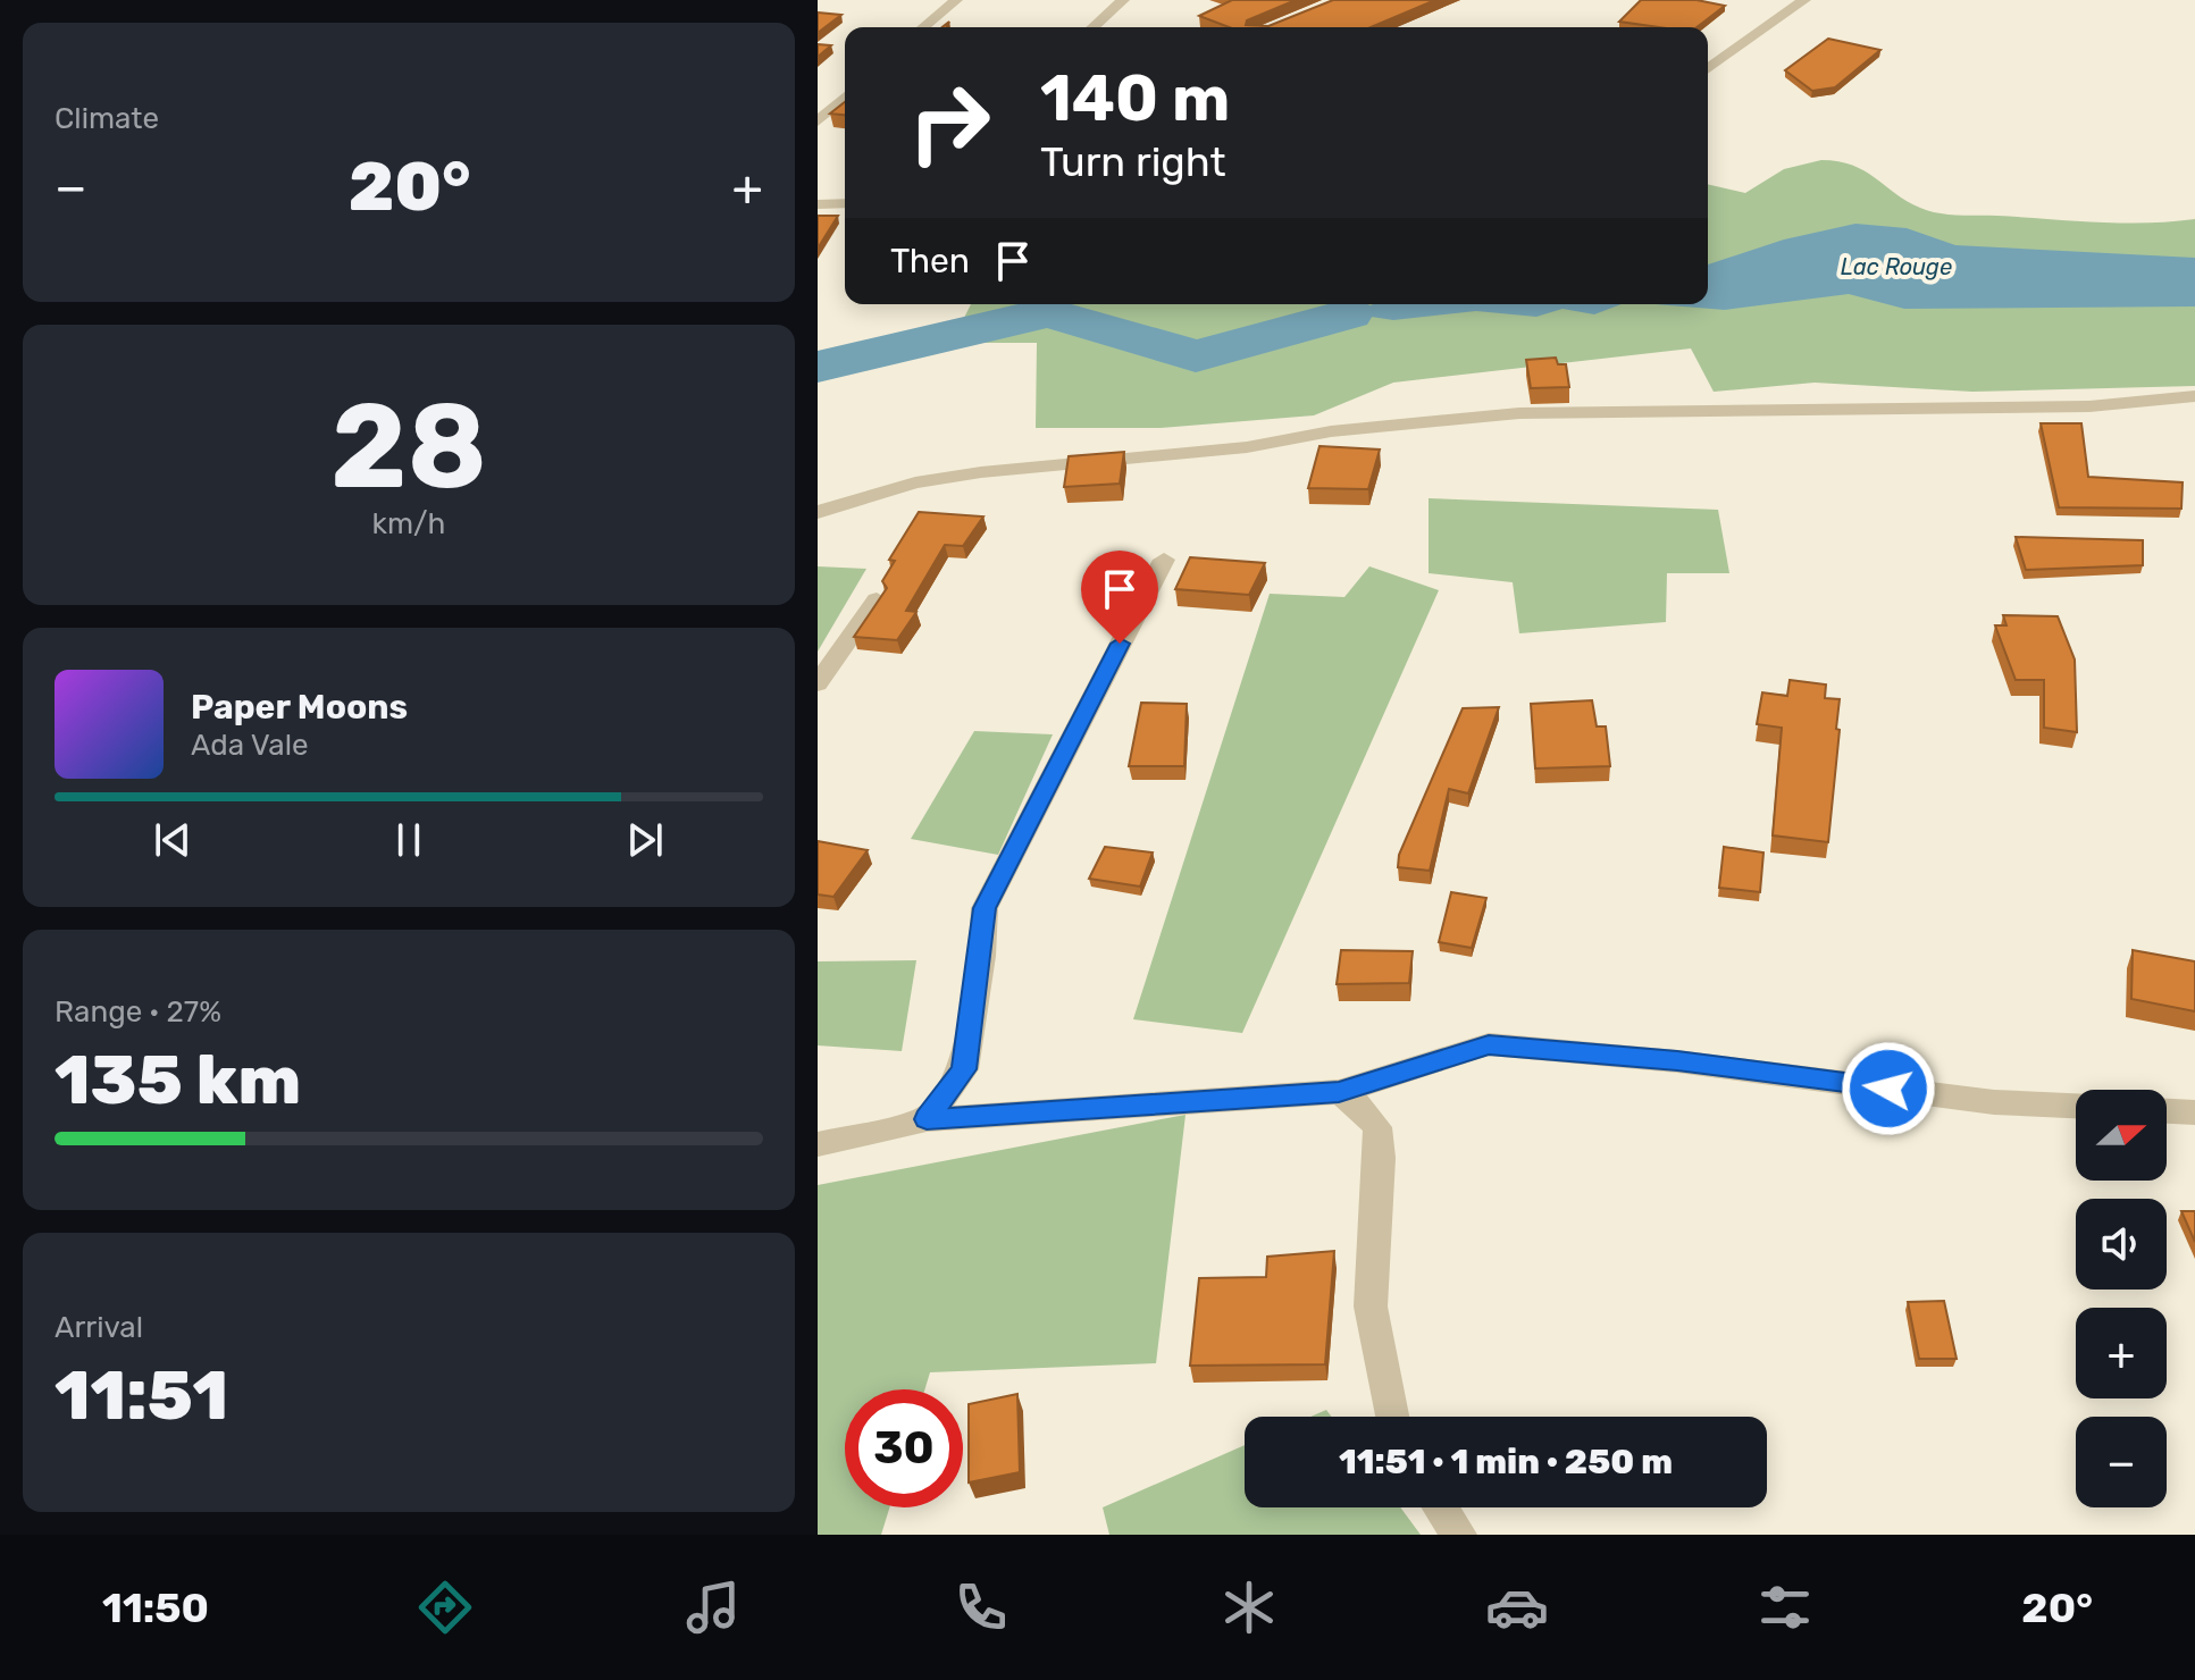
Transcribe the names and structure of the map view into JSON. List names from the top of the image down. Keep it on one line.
{"water":["Lac Rouge"],"north":"right","page":{"tile":["Climate",["28","km/h"],["Range · 27%","135 km"],["Arrival","11:51"]],"turn":["140 m","Turn right"],"heat":["−","20°","+"],"then":"Then","song":["Paper Moons","Ada Vale"],"map_buttons":["+","−"],"limit":"30","trip":"11:51 · 1 min · 250 m","tabs":["11:50","20°"]}}
